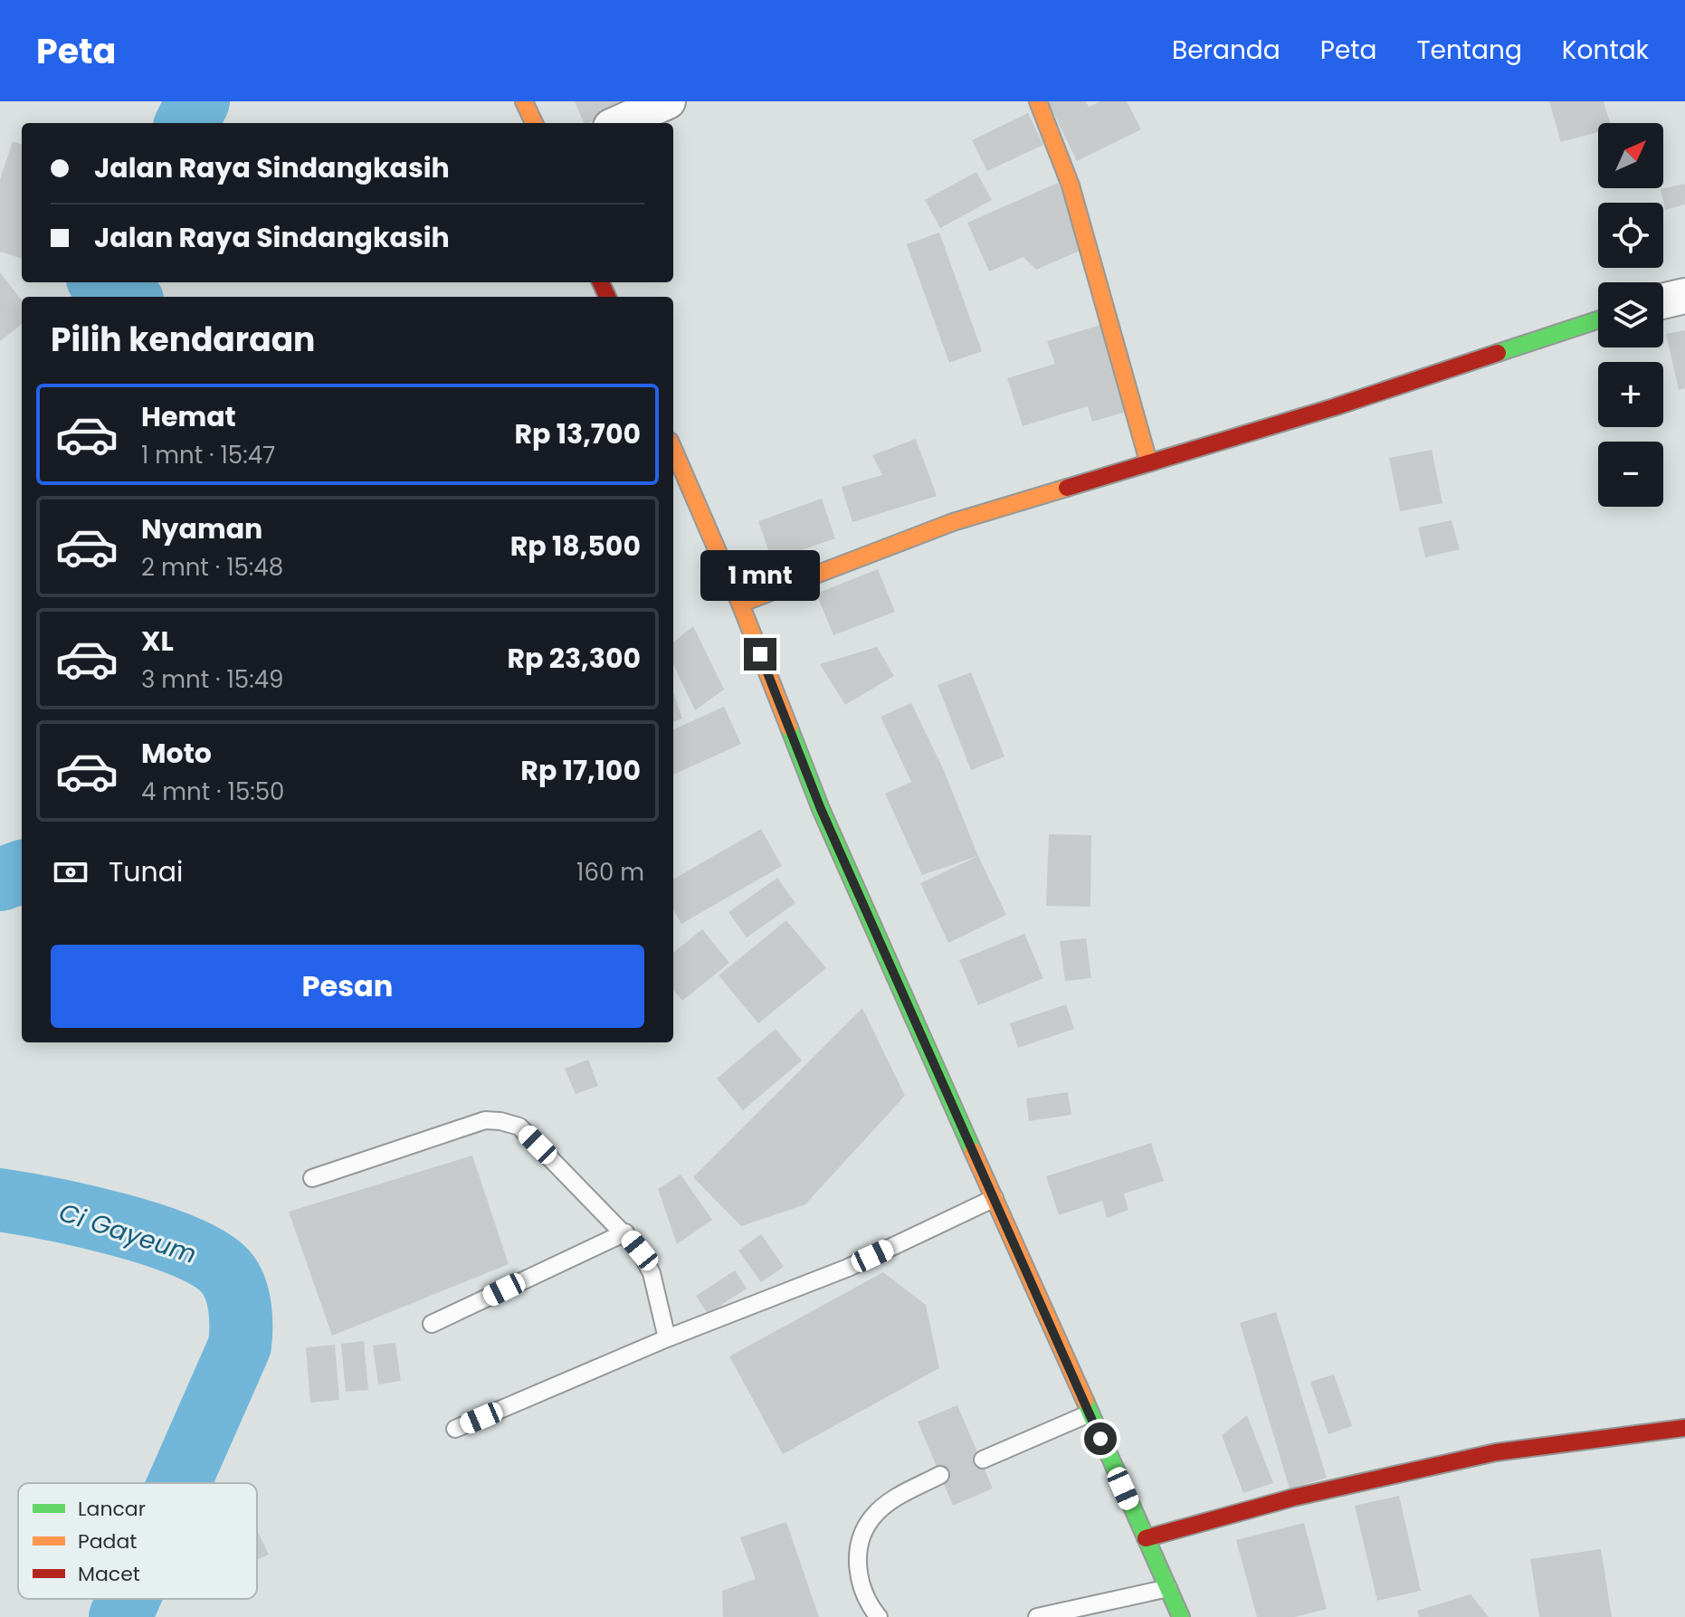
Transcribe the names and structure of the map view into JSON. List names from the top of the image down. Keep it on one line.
{"water":["Ci Gayeum"],"legend":["Lancar","Padat","Macet"],"north":"top right","page":{"header":"Peta","nav":["Beranda","Peta","Tentang","Kontak"],"map_buttons":["+","−"],"banner":["Jalan Raya Sindangkasih","Jalan Raya Sindangkasih"],"heading":"Pilih kendaraan","list":[{"name":"Hemat","note":"1 mnt · 15:47","value":"Rp 13,700"},{"name":"Nyaman","note":"2 mnt · 15:48","value":"Rp 18,500"},{"name":"XL","note":"3 mnt · 15:49","value":"Rp 23,300"},{"name":"Moto","note":"4 mnt · 15:50","value":"Rp 17,100"}],"bubble":"1 mnt","pay":["Tunai","160 m"],"buttons":"Pesan"}}
